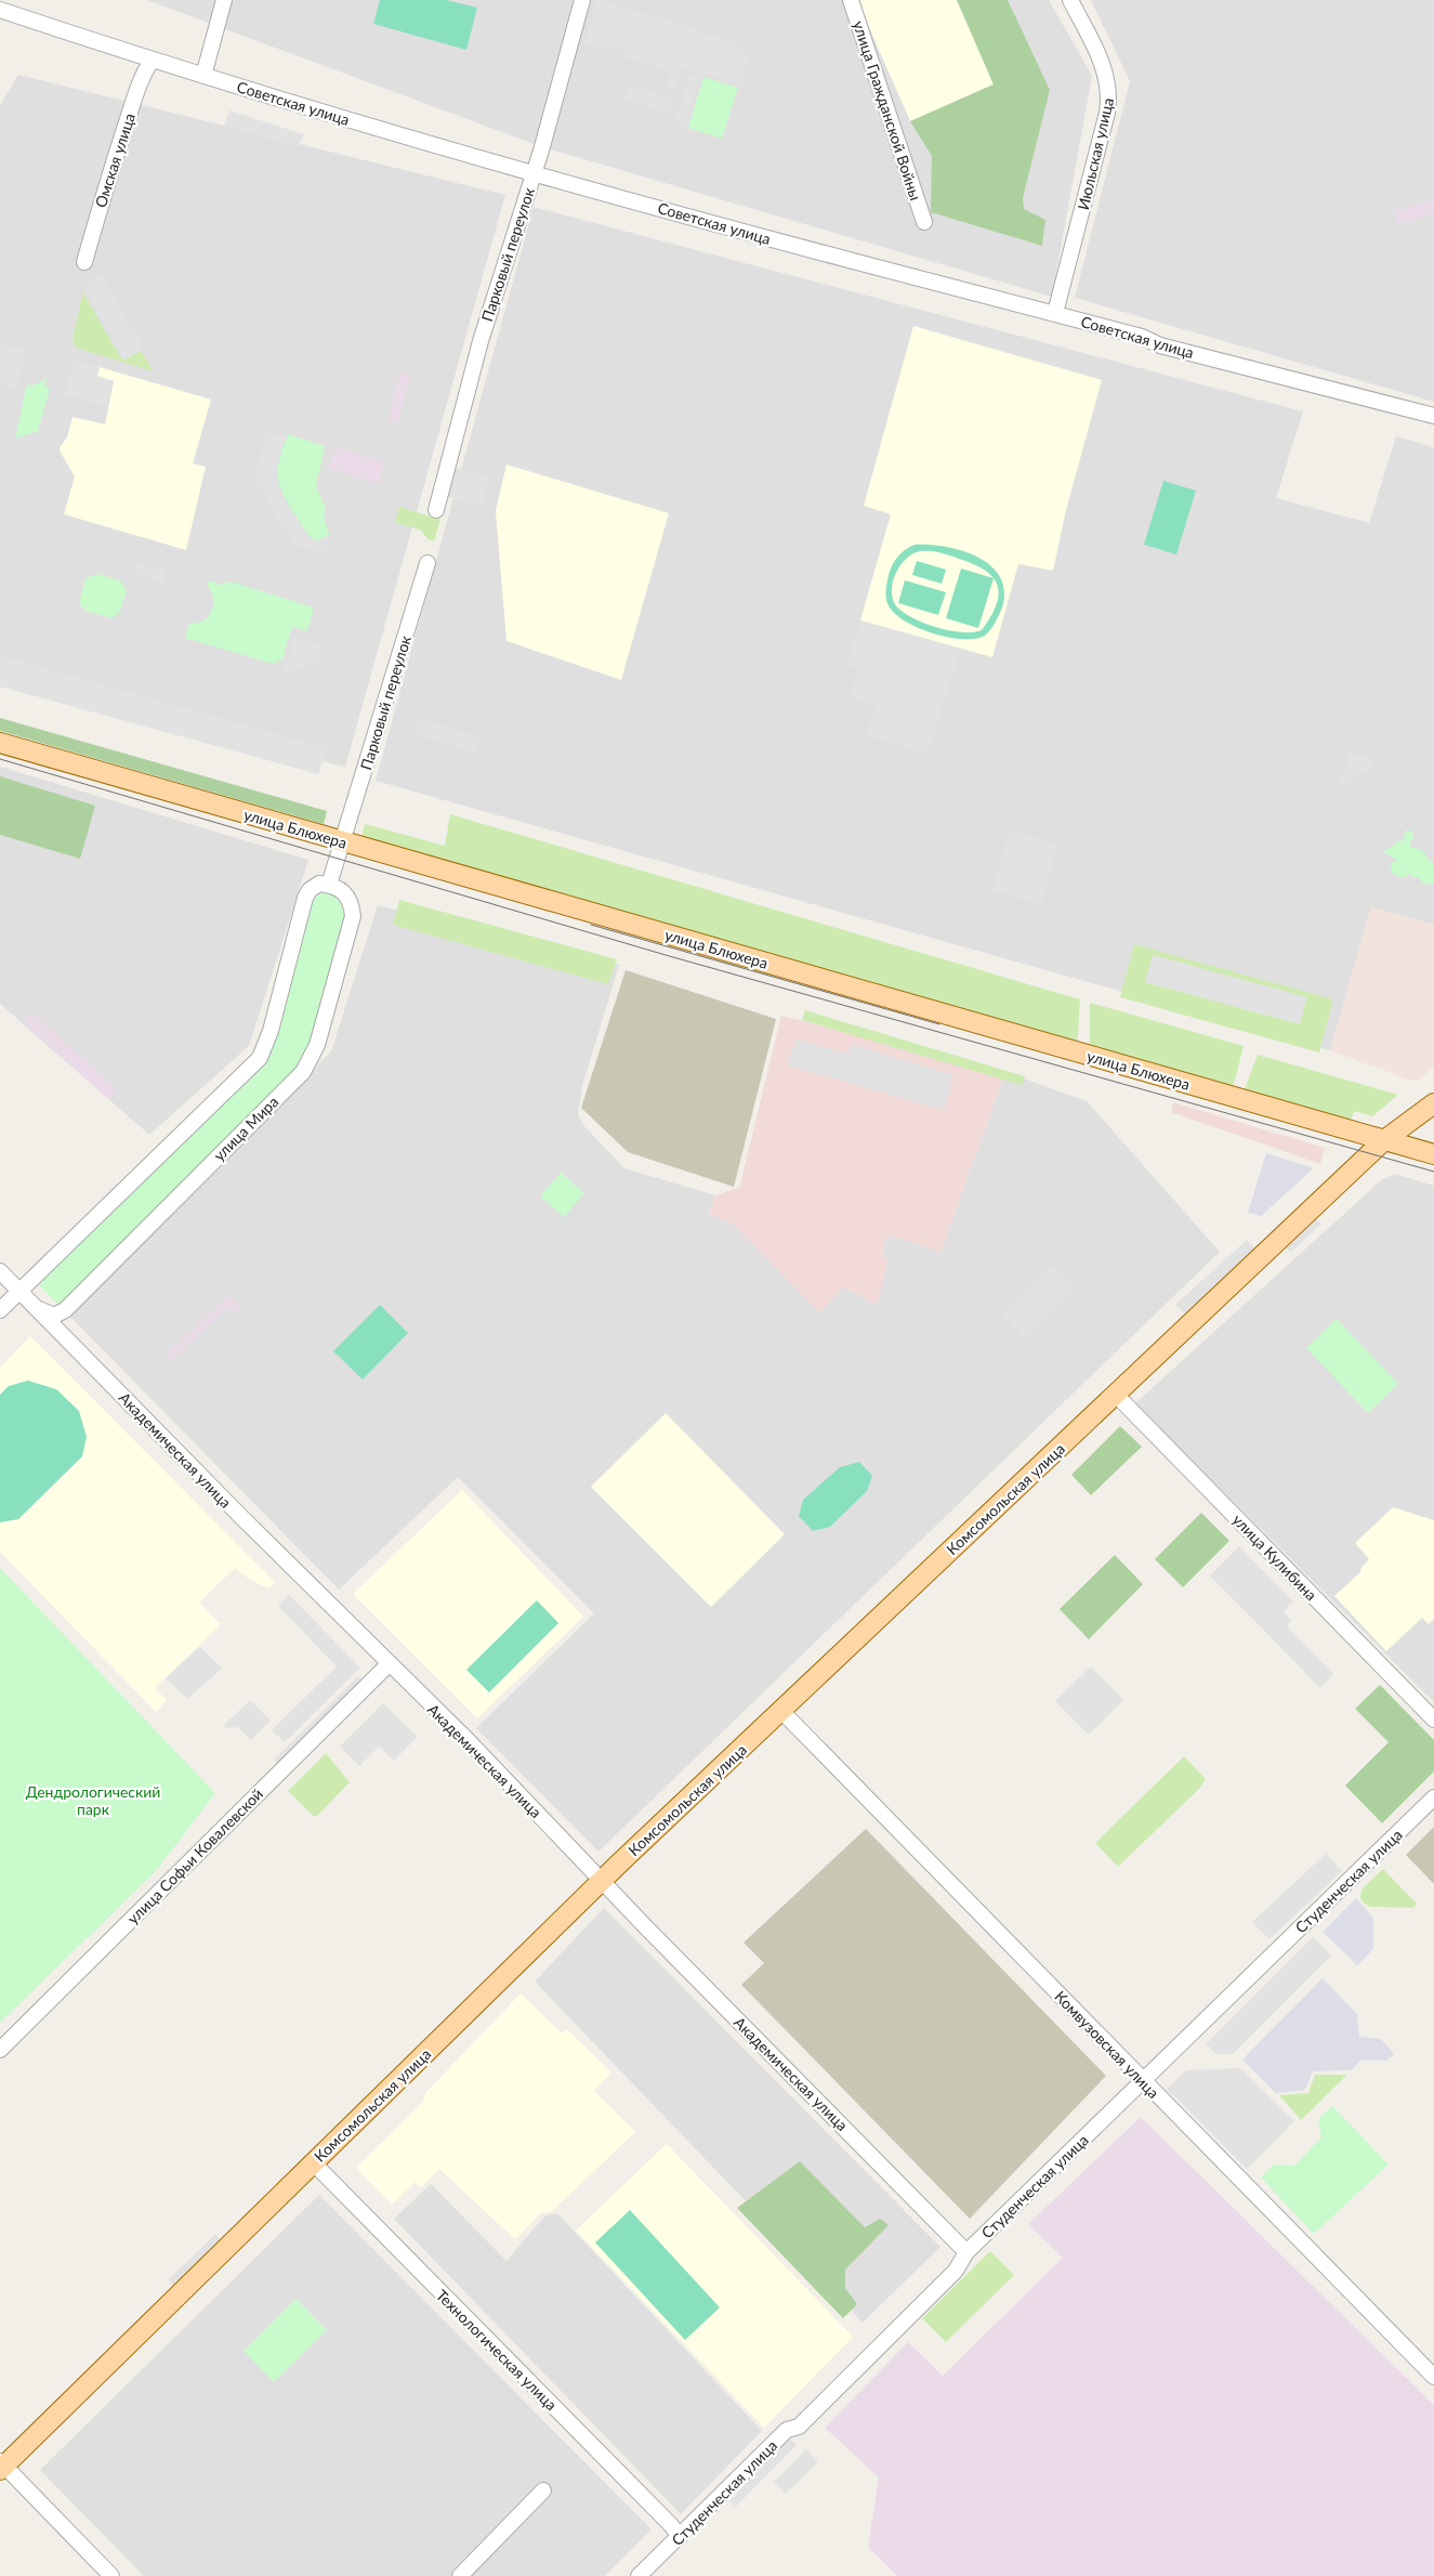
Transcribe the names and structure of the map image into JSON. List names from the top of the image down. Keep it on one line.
{"streets":{"main road":["улица Блюхера","Комсомольская улица"],"street":["Советская улица","улица Гражданской Войны","Июльская улица","Омская улица","Парковый переулок","улица Мира","Академическая улица","улица Кулибина","улица Софьи Ковалевской","Студенческая улица","Комвузовская улица","Технологическая улица"]},"crossings":[["Советская улица","Июльская улица"],["Советская улица","Омская улица"],["Советская улица","Парковый переулок"],["Парковый переулок","улица Блюхера"],["улица Блюхера","Комсомольская улица"],["улица Мира","Академическая улица"],["Академическая улица","Комсомольская улица"],["Академическая улица","улица Софьи Ковалевской"],["Академическая улица","Студенческая улица"],["Комсомольская улица","улица Кулибина"],["Комсомольская улица","Комвузовская улица"],["Комсомольская улица","Технологическая улица"],["Студенческая улица","Комвузовская улица"],["Студенческая улица","Технологическая улица"]],"parks":["Дендрологический парк"]}
